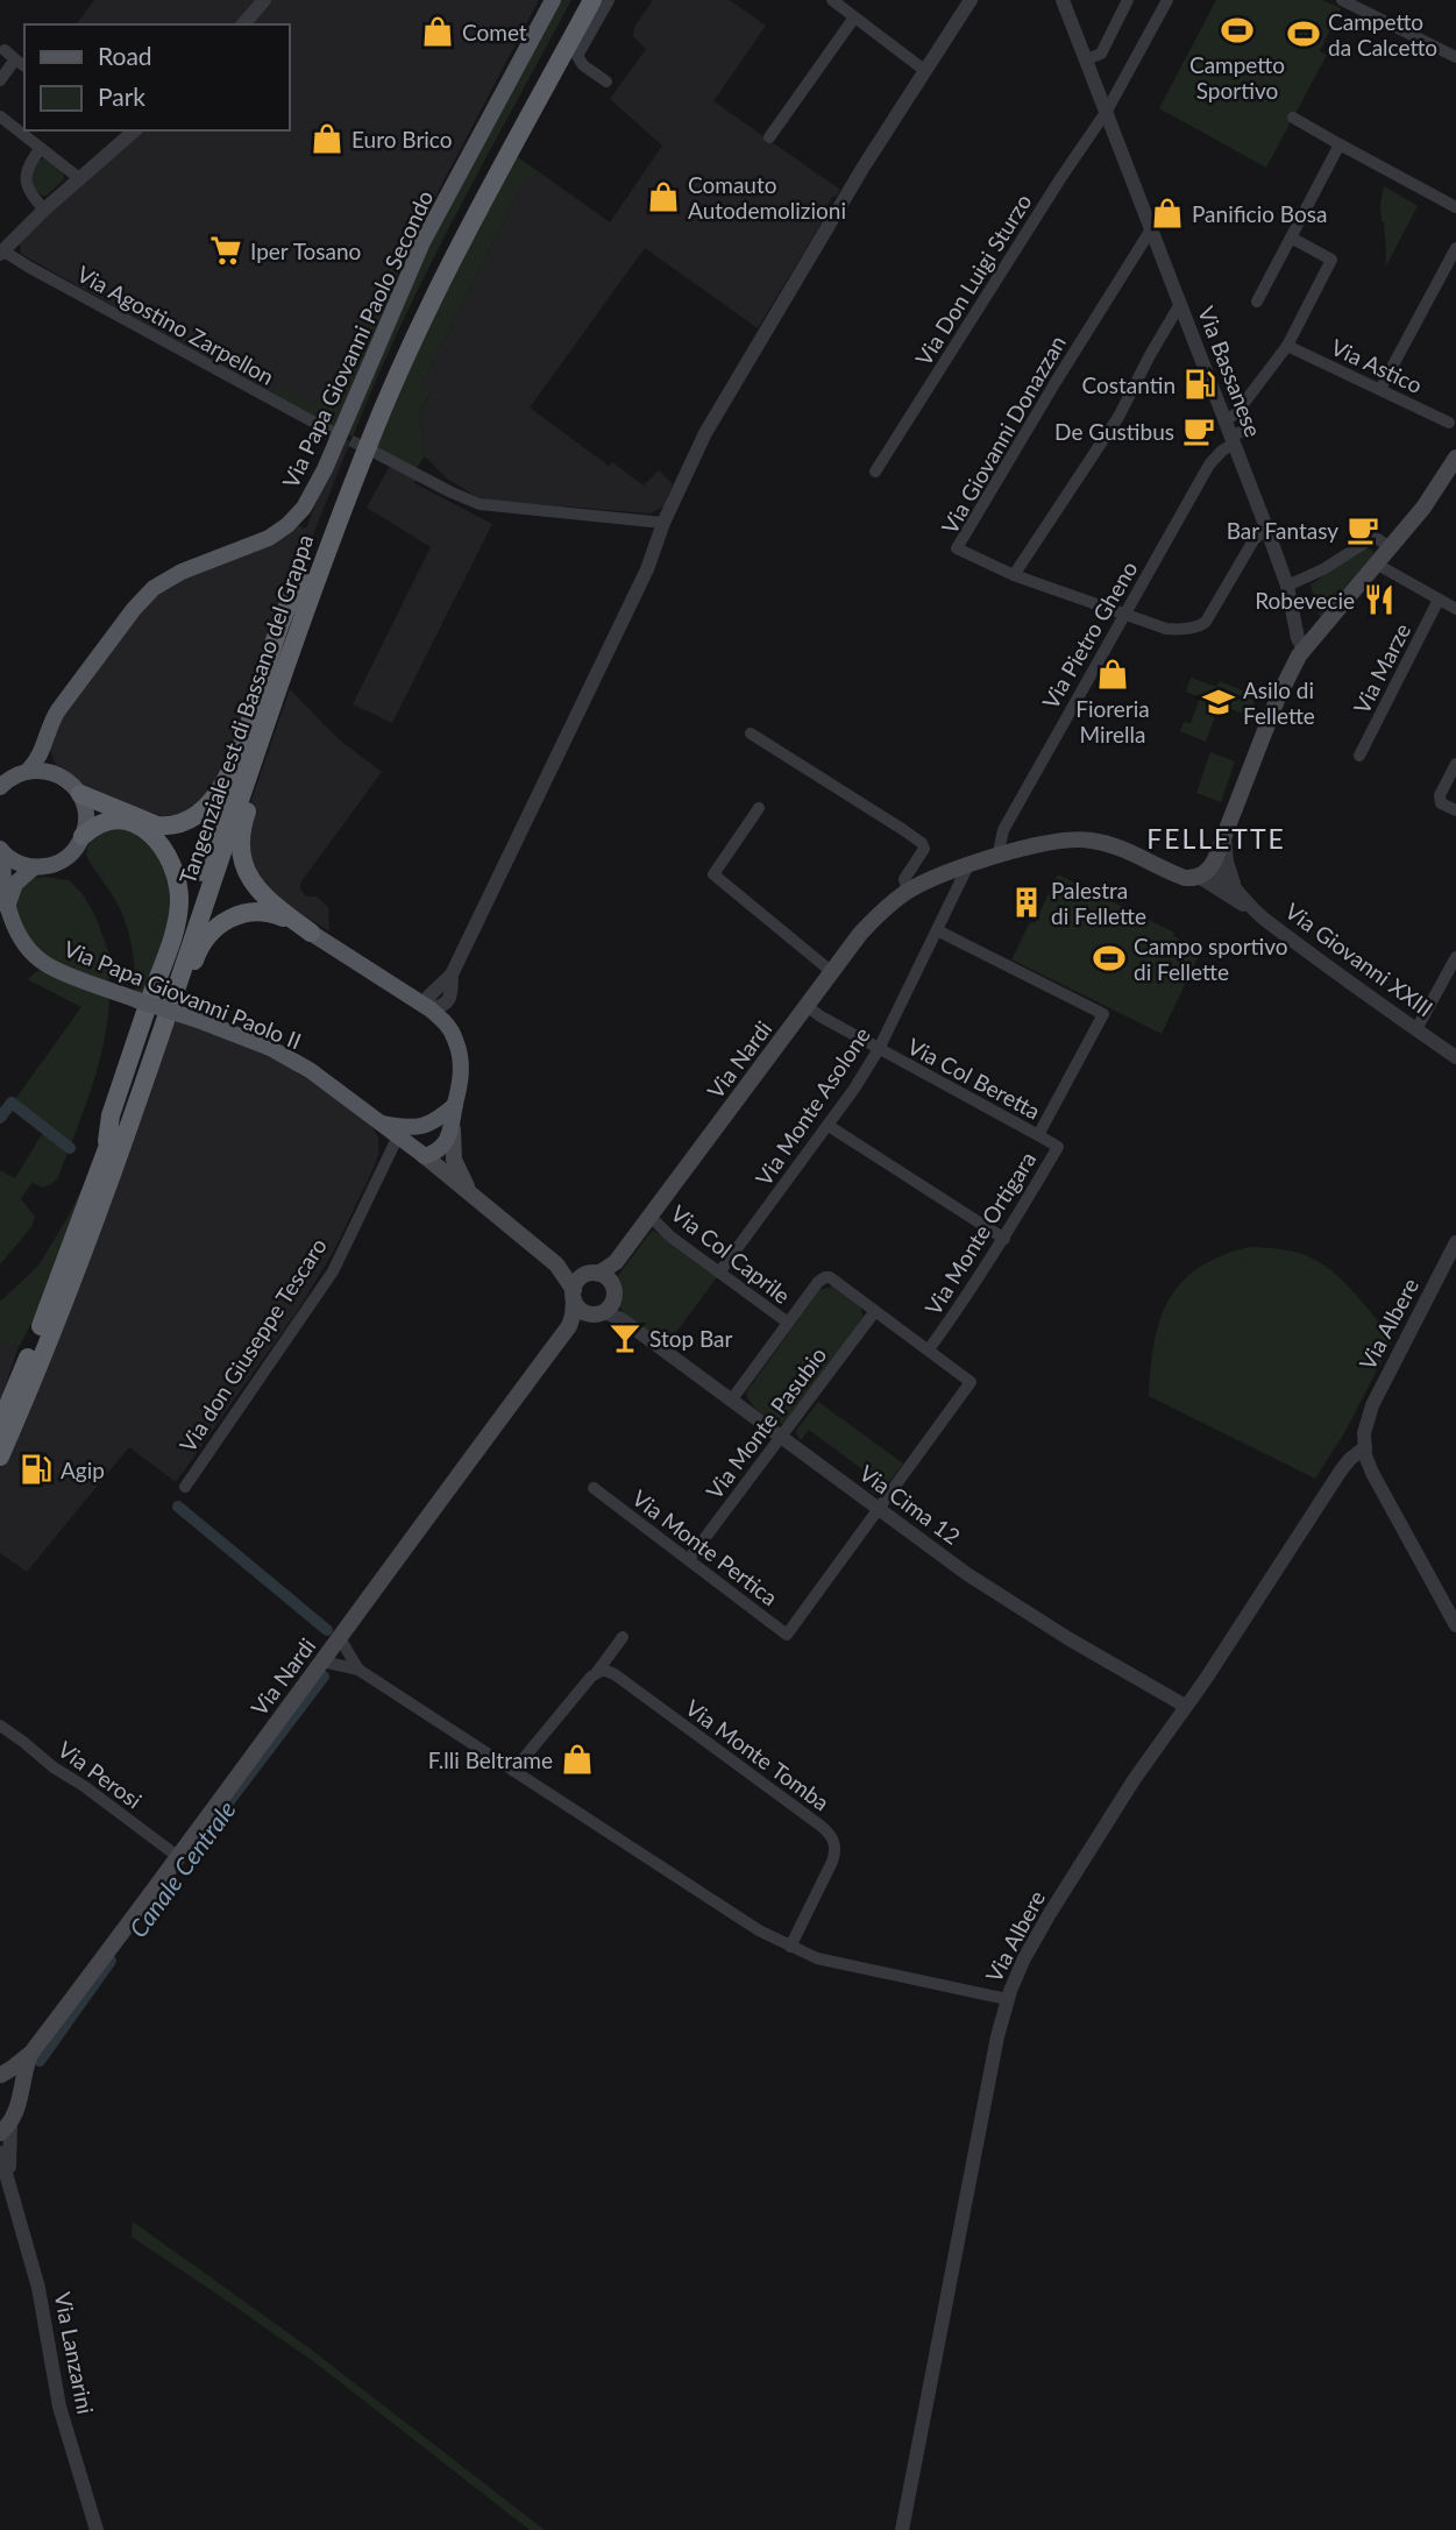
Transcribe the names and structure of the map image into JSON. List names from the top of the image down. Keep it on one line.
{"streets":{"highway":["Tangenziale est di Bassano del Grappa"],"main road":["Via Papa Giovanni Paolo Secondo","Via Giovanni XXIII","Via Papa Giovanni Paolo II","Via Nardi"],"street":["Via Don Luigi Sturzo","Via Agostino Zarpellon","Via Astico","Via Bassanese","Via Giovanni Donazzan","Via Pietro Gheno","Via Marze","Via Col Beretta","Via Monte Asolone","Via Monte Ortigara","Via Col Caprile","Via Albere","Via don Giuseppe Tescaro","Via Monte Pasubio","Via Cima 12","Via Monte Pertica","Via Monte Tomba","Via Perosi","Via Lanzarini"]},"crossings":[["Via Don Luigi Sturzo","Via Bassanese"],["Via Astico","Via Pietro Gheno"],["Via Bassanese","Via Giovanni Donazzan"],["Via Bassanese","Via Pietro Gheno"],["Via Giovanni Donazzan","Via Pietro Gheno"],["Via Pietro Gheno","Via Giovanni XXIII"],["Via Giovanni XXIII","Via Nardi"],["Via Giovanni XXIII","Via Monte Asolone"],["Via Papa Giovanni Paolo II","Via don Giuseppe Tescaro"],["Via Nardi","Via Col Beretta"],["Via Nardi","Via Col Caprile"],["Via Nardi","Via Cima 12"],["Via Nardi","Via Perosi"],["Via Nardi","Via Lanzarini"],["Via Col Beretta","Via Monte Asolone"],["Via Col Beretta","Via Monte Ortigara"],["Via Monte Asolone","Via Monte Ortigara"],["Via Monte Asolone","Via Col Caprile"],["Via Monte Ortigara","Via Col Caprile"],["Via Col Caprile","Via Monte Pasubio"],["Via Col Caprile","Via Cima 12"],["Via Col Caprile","Via Monte Pertica"],["Via Albere","Via Cima 12"],["Via Monte Pasubio","Via Cima 12"],["Via Monte Pasubio","Via Monte Pertica"],["Via Cima 12","Via Monte Pertica"]],"districts":["FELLETTE"],"water":["Canale Centrale"],"places":{"sports":["Campetto Sportivo","Campetto da Calcetto","Campo sportivo di Fellette"],"shop":["Comet","Euro Brico","Comauto Autodemolizioni","Panificio Bosa","Fioreria Mirella","F.lli Beltrame"],"supermarket":["Iper Tosano"],"fuel station":["Costantin","Agip"],"cafe":["De Gustibus","Bar Fantasy"],"restaurant":["Robevecie"],"school or university":["Asilo di Fellette"],"building":["Palestra di Fellette"],"bar":["Stop Bar"]},"legend":["Road","Park"]}
